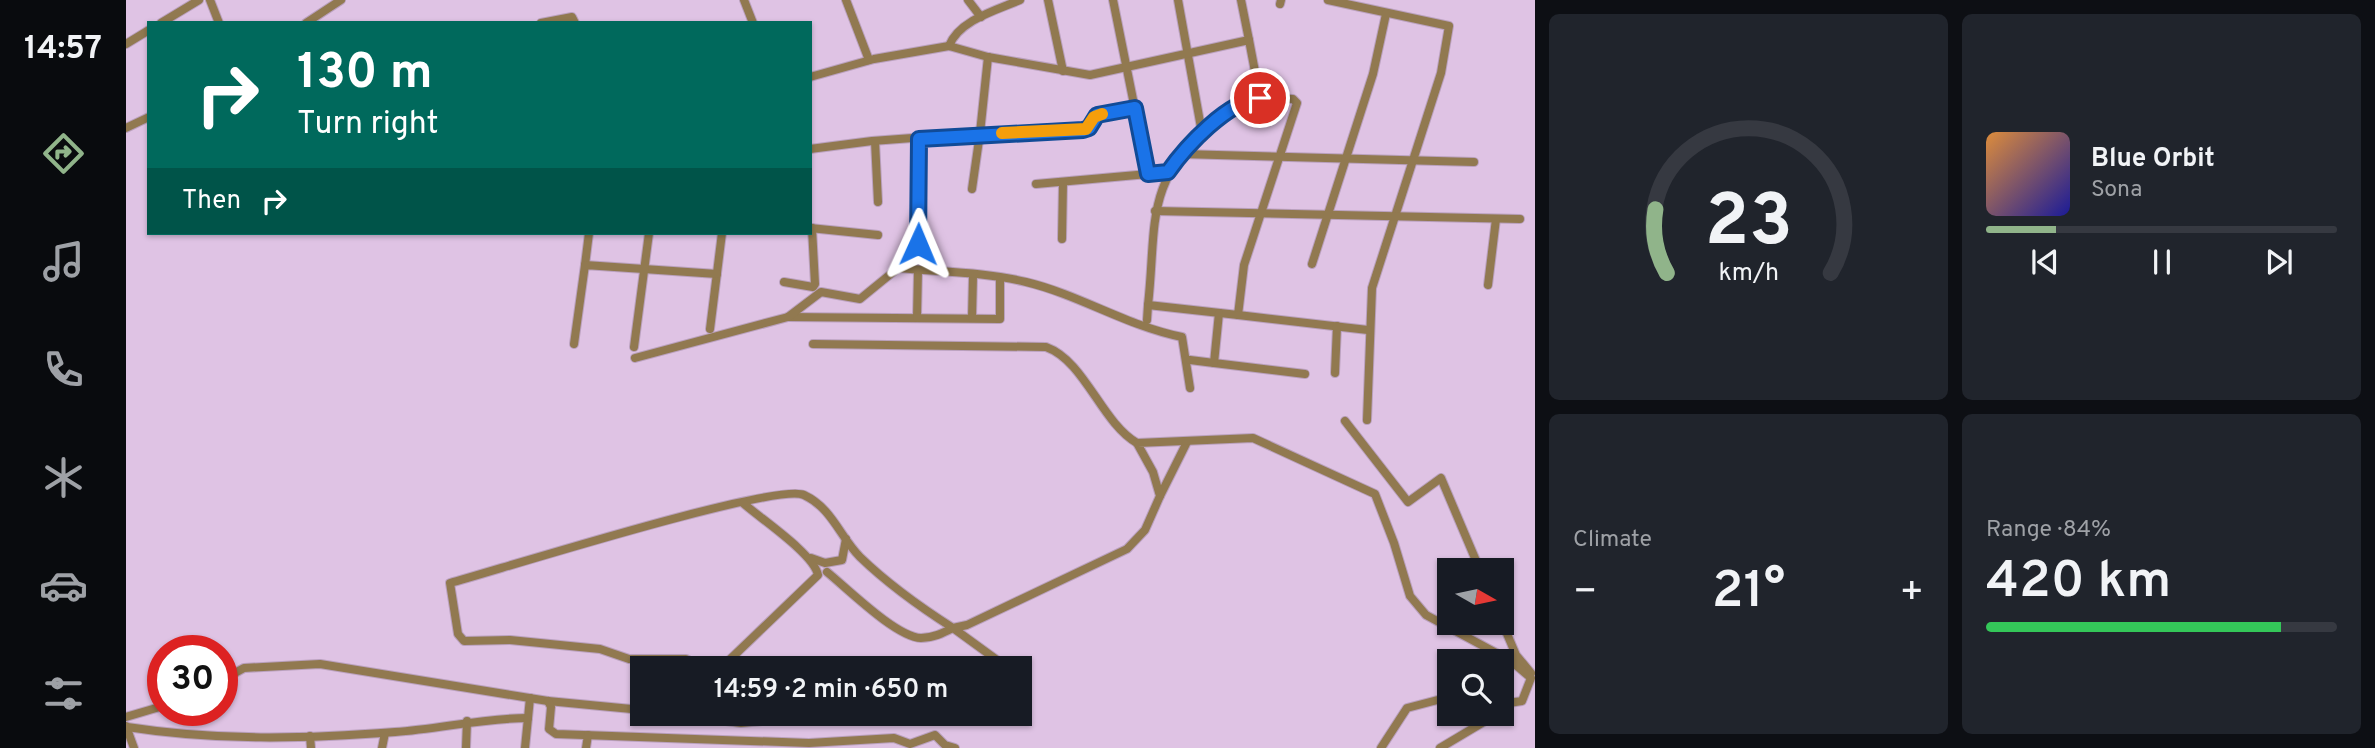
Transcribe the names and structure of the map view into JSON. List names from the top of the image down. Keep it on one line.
{"north":"right","page":{"tabs":"14:57","turn":["130 m","Turn right"],"song":["Blue Orbit","Sona"],"then":"Then","tile":["Climate",["Range · 84%","420 km"]],"heat":["−","21°","+"],"limit":"30","trip":"14:59 · 2 min · 650 m","gauge":["23","km/h"]}}
